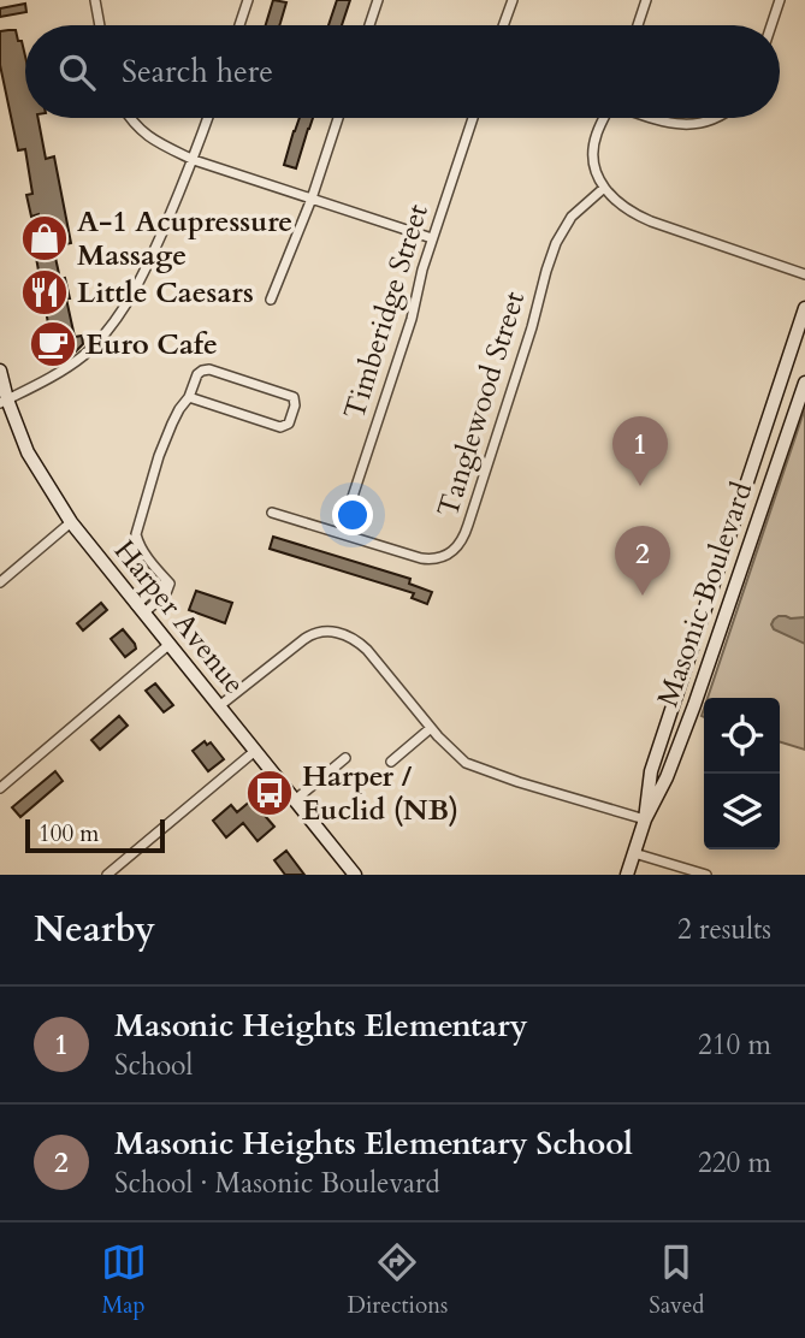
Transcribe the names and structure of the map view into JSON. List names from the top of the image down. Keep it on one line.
{"streets":{"main road":["Masonic Boulevard","Harper Avenue"],"street":["Timberidge Street","Tanglewood Street"]},"crossings":[["Timberidge Street","Tanglewood Street"]],"places":{"shop":["A-1 Acupressure Massage"],"restaurant":["Little Caesars"],"cafe":["Euro Cafe"],"bus stop":["Harper / Euclid (NB)"]},"scale_bar":"100 m","page":{"search":"Search here","pins":["1","2"],"scale":"100 m","heading":["Nearby","2 results"],"list":[{"mark":"1","name":"Masonic Heights Elementary","note":"School","value":"210 m"},{"mark":"2","name":"Masonic Heights Elementary School","note":"School · Masonic Boulevard","value":"220 m"}],"nav":["Map","Directions","Saved"]}}
